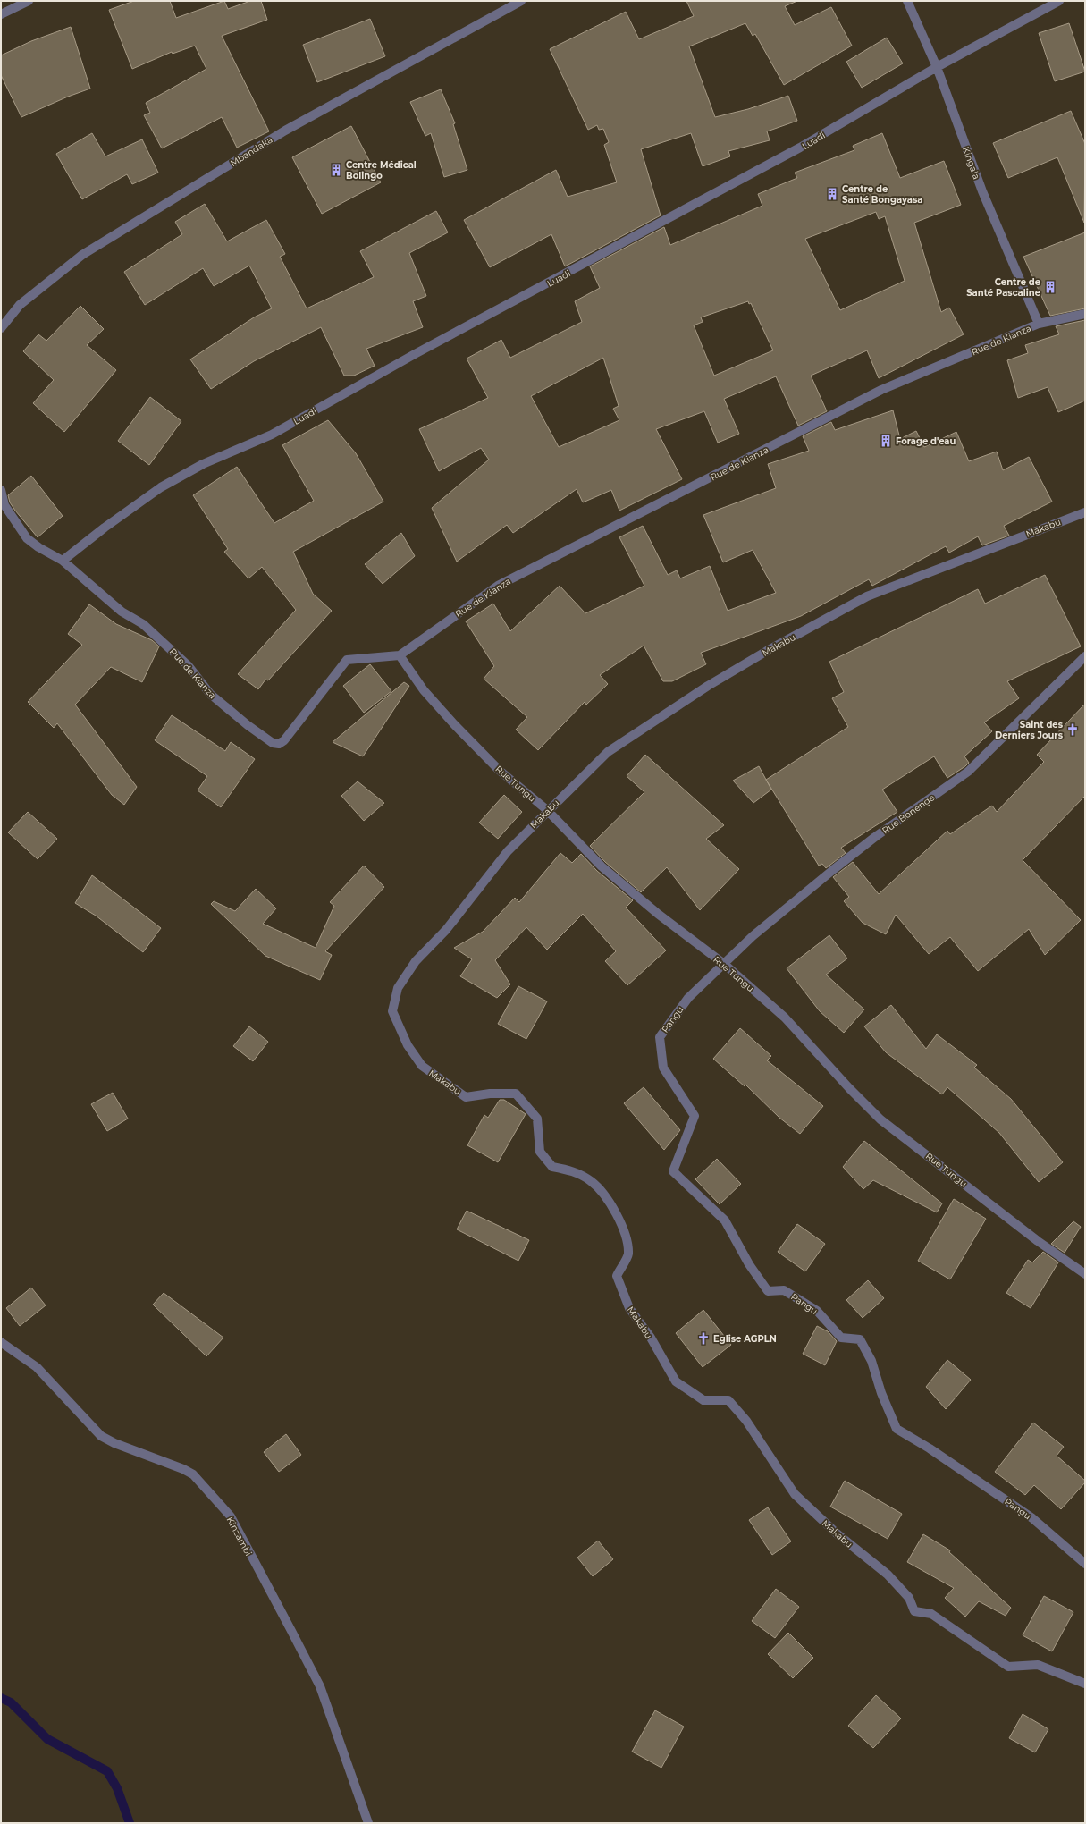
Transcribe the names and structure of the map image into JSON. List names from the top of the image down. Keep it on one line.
{"streets":{"street":["Luadi","Mbandaka","Kingala","Rue de Kianza","Makabu","Rue Tungu","Rue Bonenge","Pangu","Kinzambi"]},"crossings":[["Luadi","Kingala"],["Luadi","Rue de Kianza"],["Kingala","Rue de Kianza"],["Rue de Kianza","Rue Tungu"],["Makabu","Rue Tungu"],["Rue Tungu","Rue Bonenge"],["Rue Tungu","Pangu"],["Rue Bonenge","Pangu"]],"places":{"building":["Centre Médical Bolingo","Centre de Santé Bongayasa","Centre de Santé Pascaline","Forage d'eau"],"church":["Saint des Derniers Jours","Eglise AGPLN"]}}
